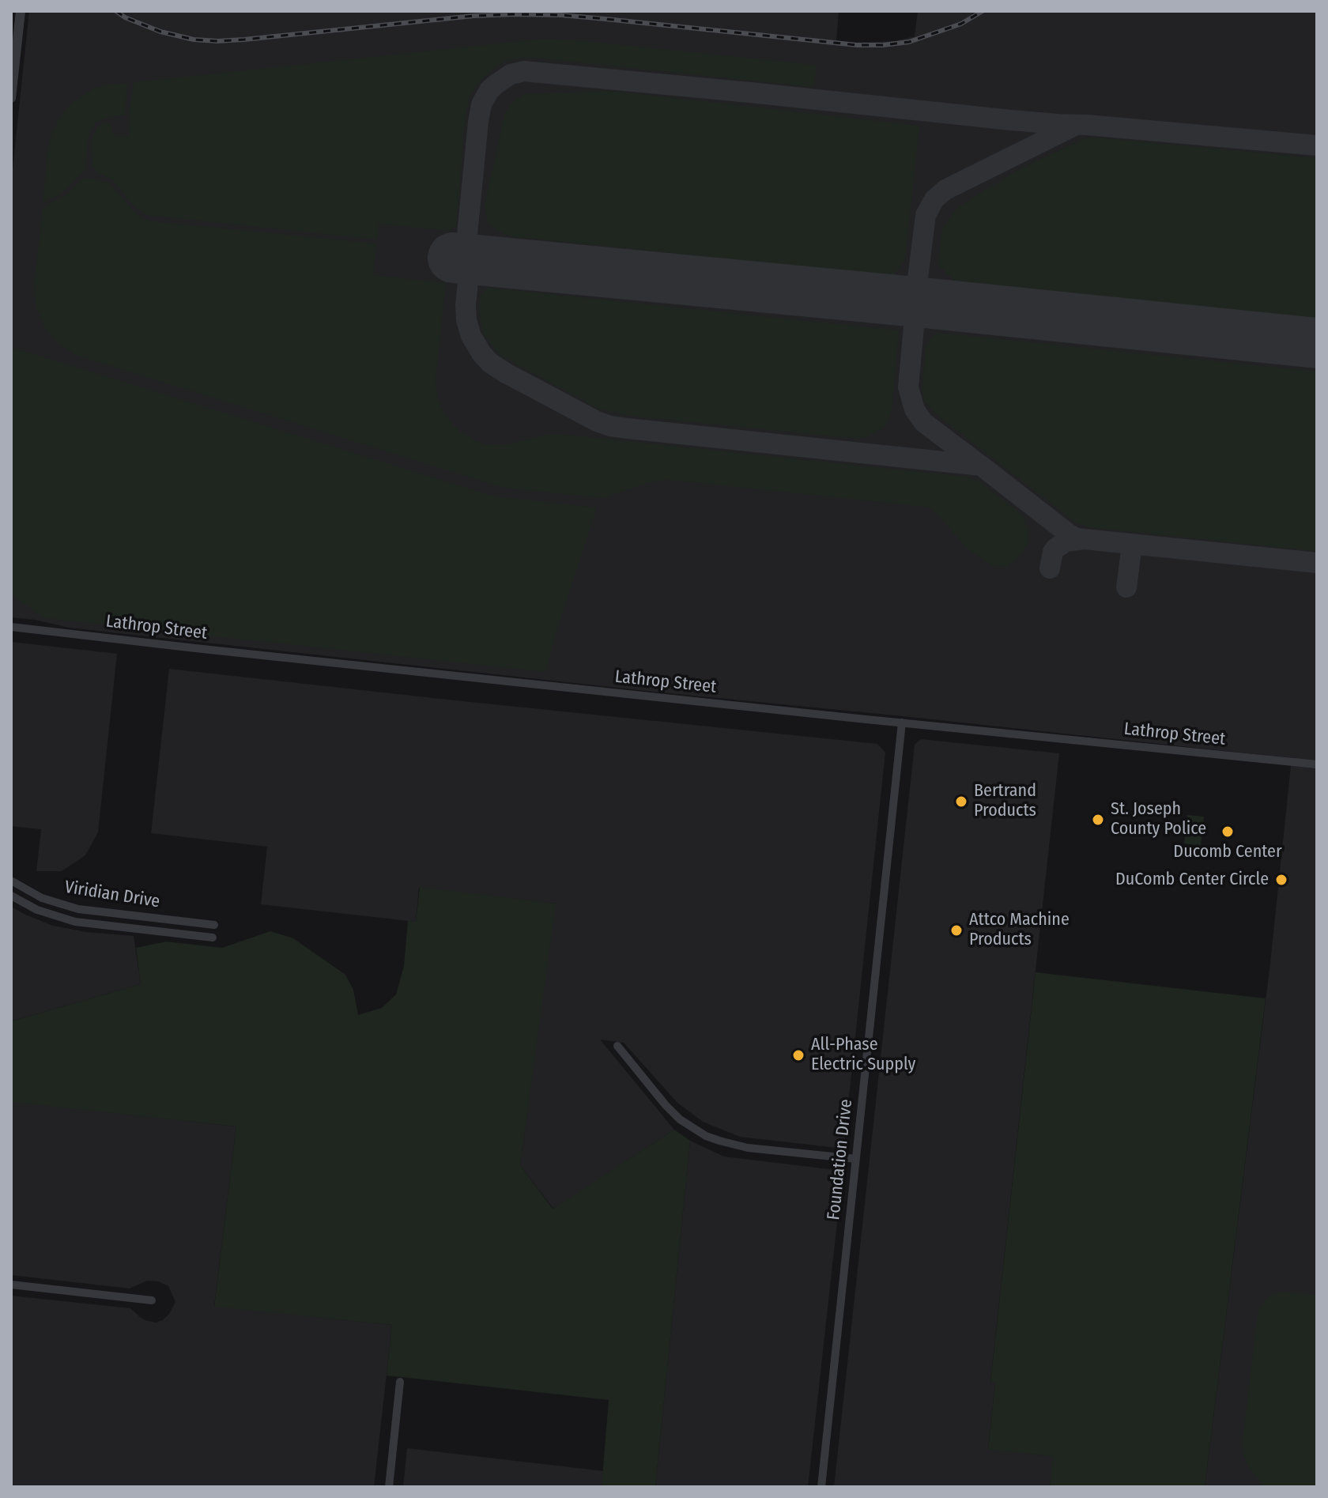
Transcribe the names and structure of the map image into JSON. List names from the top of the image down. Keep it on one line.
{"streets":{"street":["Lathrop Street","Viridian Drive","Foundation Drive"]},"crossings":[["Lathrop Street","Foundation Drive"]],"places":["Bertrand Products","St. Joseph County Police","Ducomb Center","DuComb Center Circle","Attco Machine Products","All-Phase Electric Supply"]}
